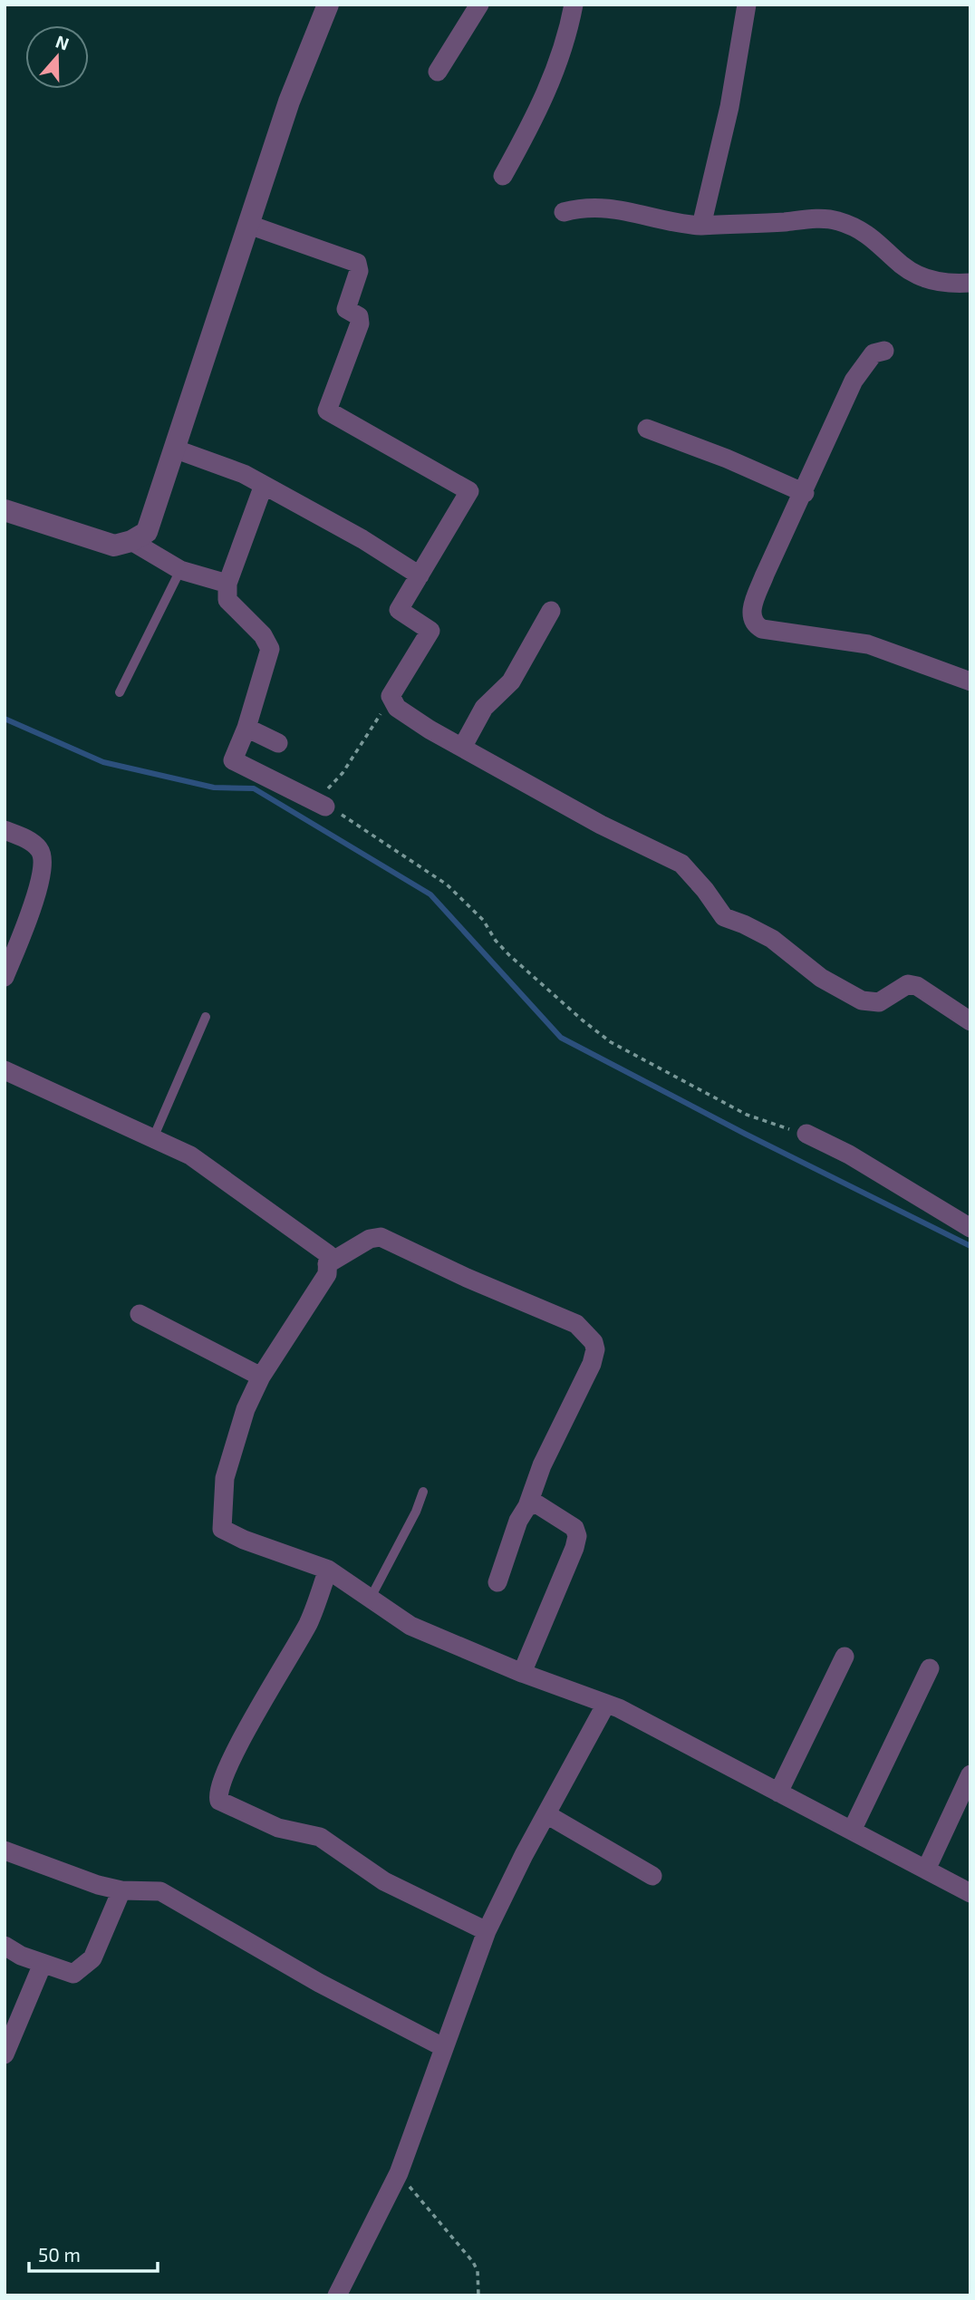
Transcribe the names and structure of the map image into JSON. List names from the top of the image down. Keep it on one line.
{"scale_bar":"50 m","north":"top"}
